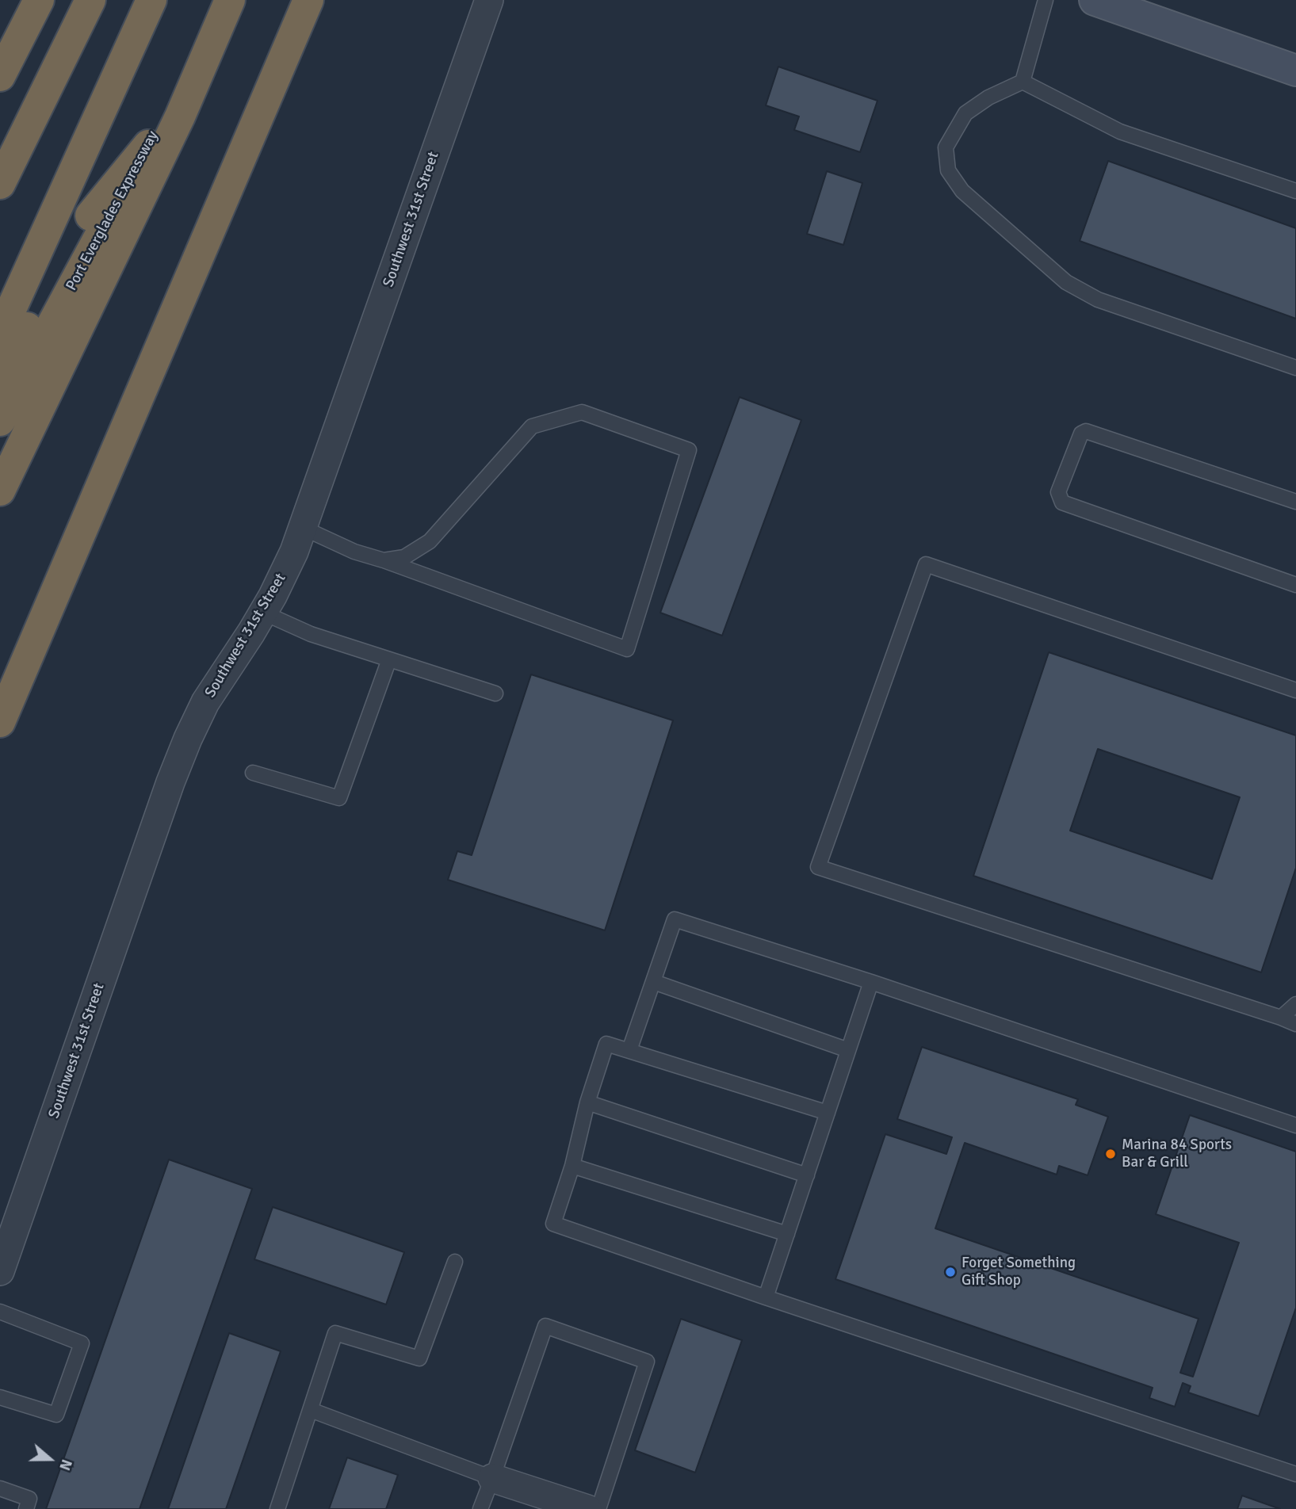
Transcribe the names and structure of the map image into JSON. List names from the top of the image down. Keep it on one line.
{"streets":{"highway":["Port Everglades Expressway"],"street":["Southwest 31st Street"]},"places":["Marina 84 Sports Bar & Grill","Forget Something Gift Shop"],"north":"right"}
